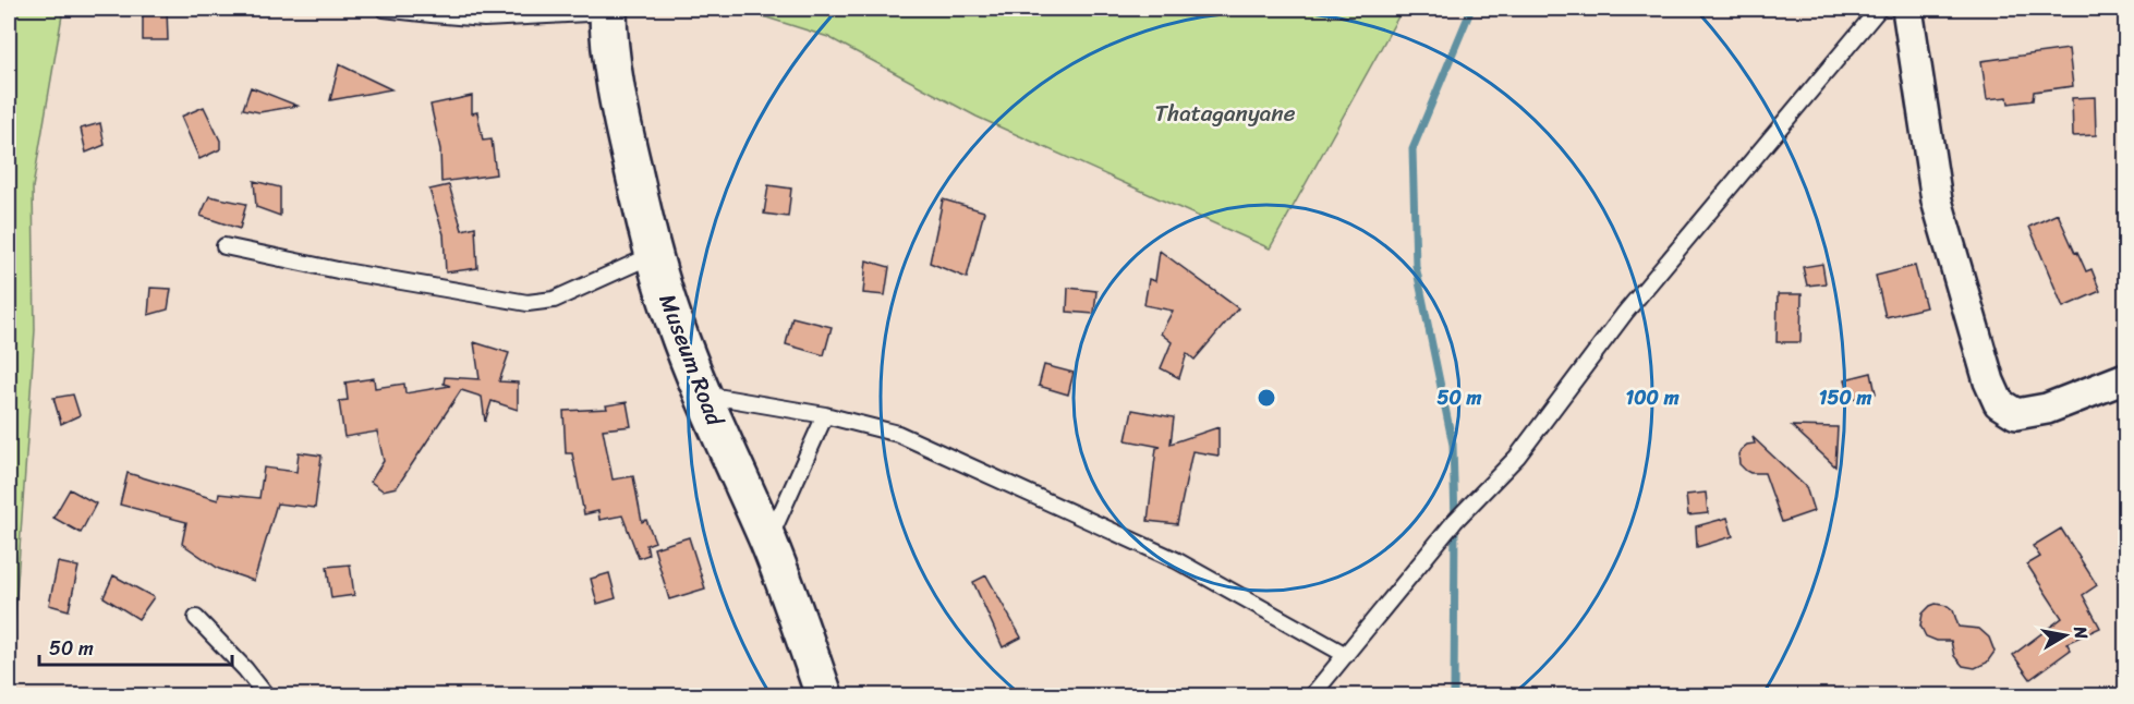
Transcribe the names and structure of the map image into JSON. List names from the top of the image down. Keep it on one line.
{"streets":{"street":["Museum Road"]},"parks":["Thataganyane"],"scale_bar":"50 m","north":"right","rings":["50 m","100 m","150 m"]}
